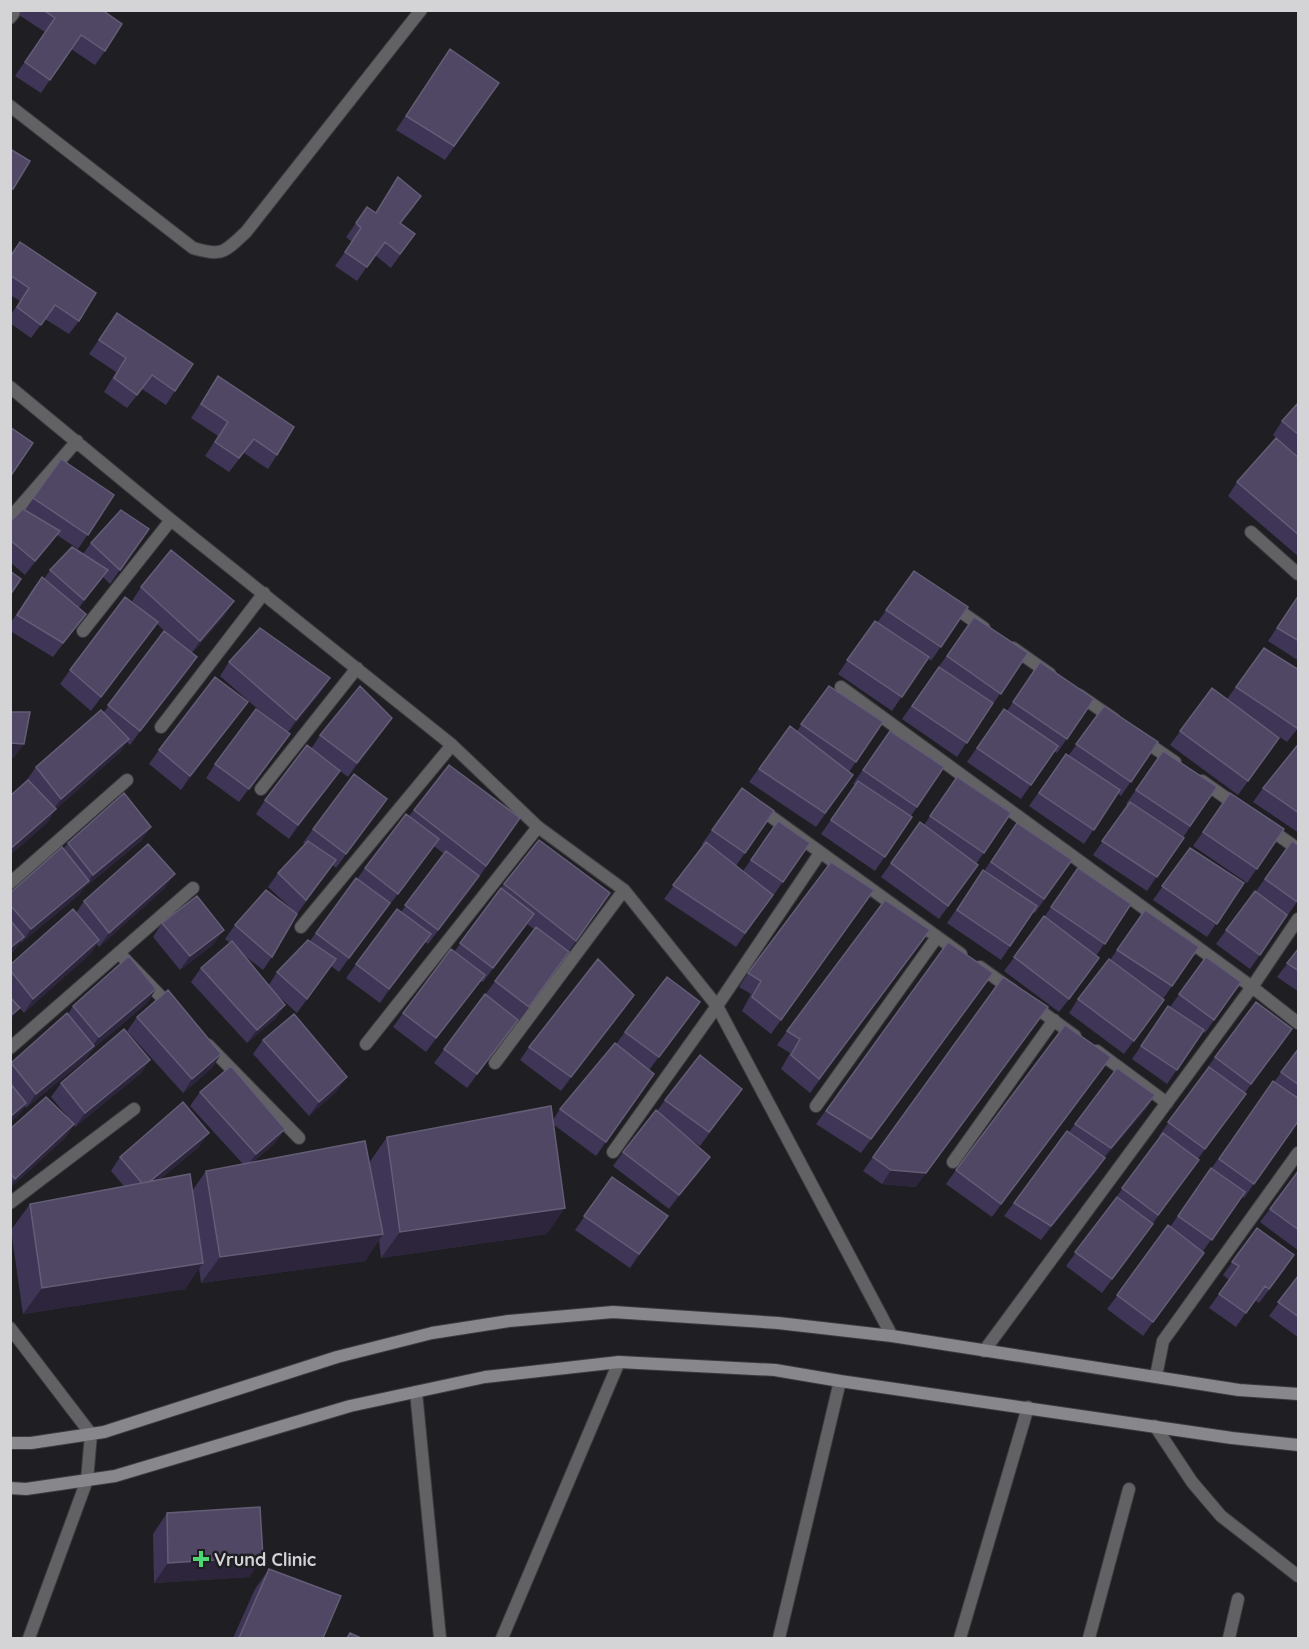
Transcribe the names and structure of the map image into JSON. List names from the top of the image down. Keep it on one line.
{"places":{"health":["Vrund Clinic"]}}
